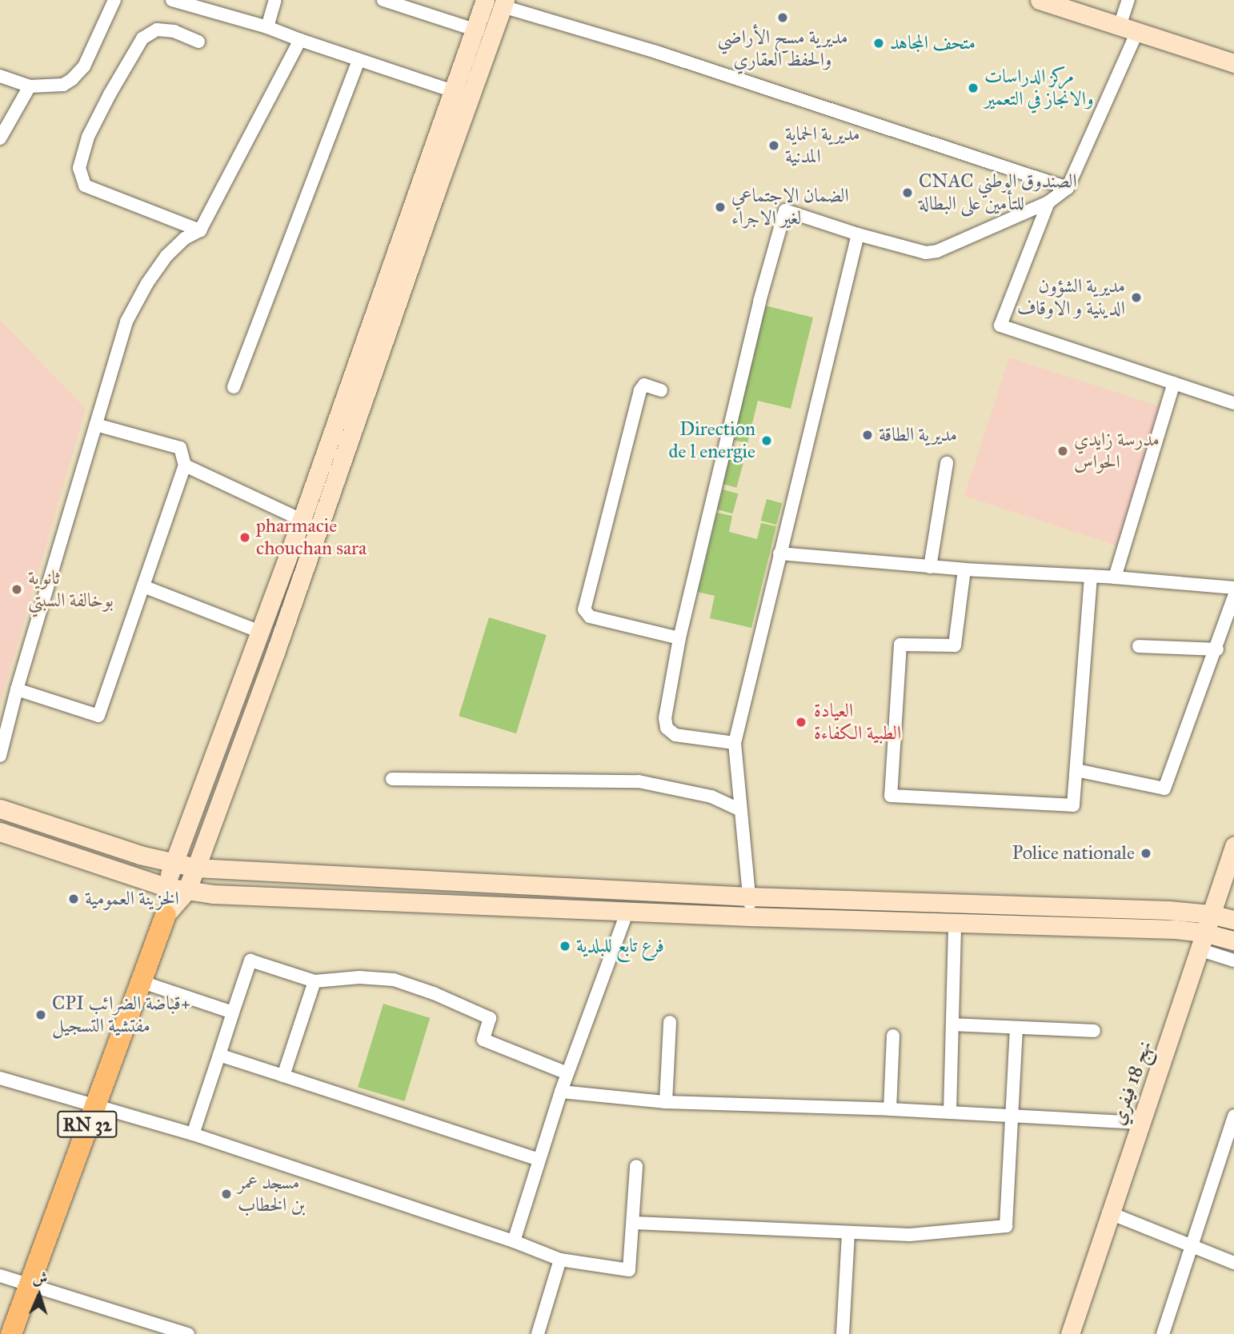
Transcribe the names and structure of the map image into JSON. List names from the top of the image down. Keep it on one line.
{"streets":{"main road":["نهج 18 فيفري","RN 32"]},"places":["مديرية مسح الأراضي والحفظ العقاري","متحف المجاهد","مركز الدراسات والانجاز في التعمير","مديرية الحماية المدنية","CNAC الصندوق الوطني للتأمين على البطالة","الضمان الاجتماعي لغير الاجراء","مديرية الشؤون الدينية و الاوقاف","مديرية الطاقة","Direction de l energie","مدرسة زايدي الحواس","pharmacie chouchan sara","ثانوية بوخالفة السبتي","العيادة الطبية الكفاءة","Police nationale","الخزينة العمومية","فرع تابع للبلدية","CPI قباضة الضرائب+ مفتشية التسجيل","مسجد عمر بن الخطاب"],"north":"top"}
